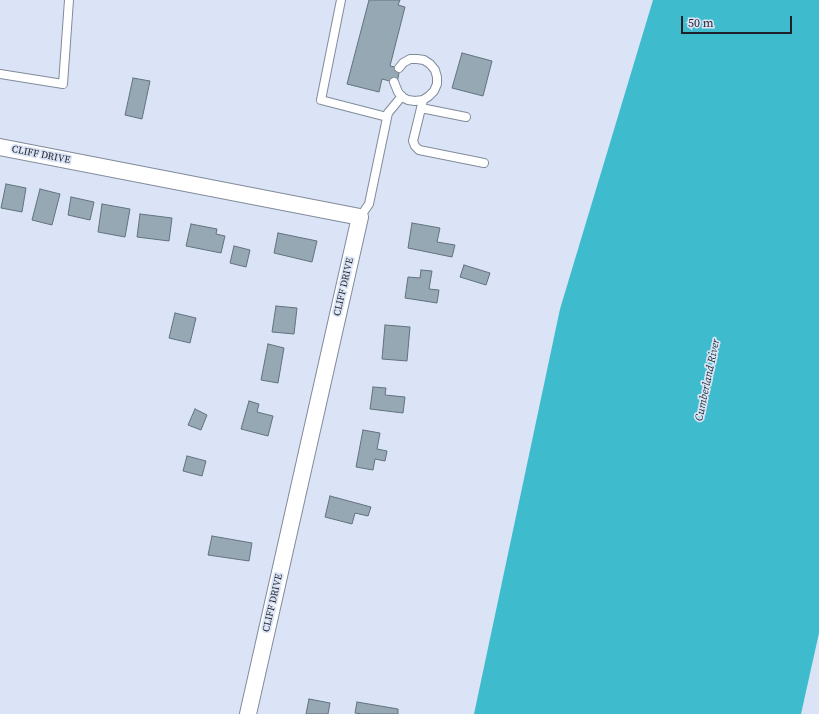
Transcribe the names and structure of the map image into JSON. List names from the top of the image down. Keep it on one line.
{"streets":{"street":["CLIFF DRIVE"]},"water":["Cumberland River"],"scale_bar":"50 m"}
